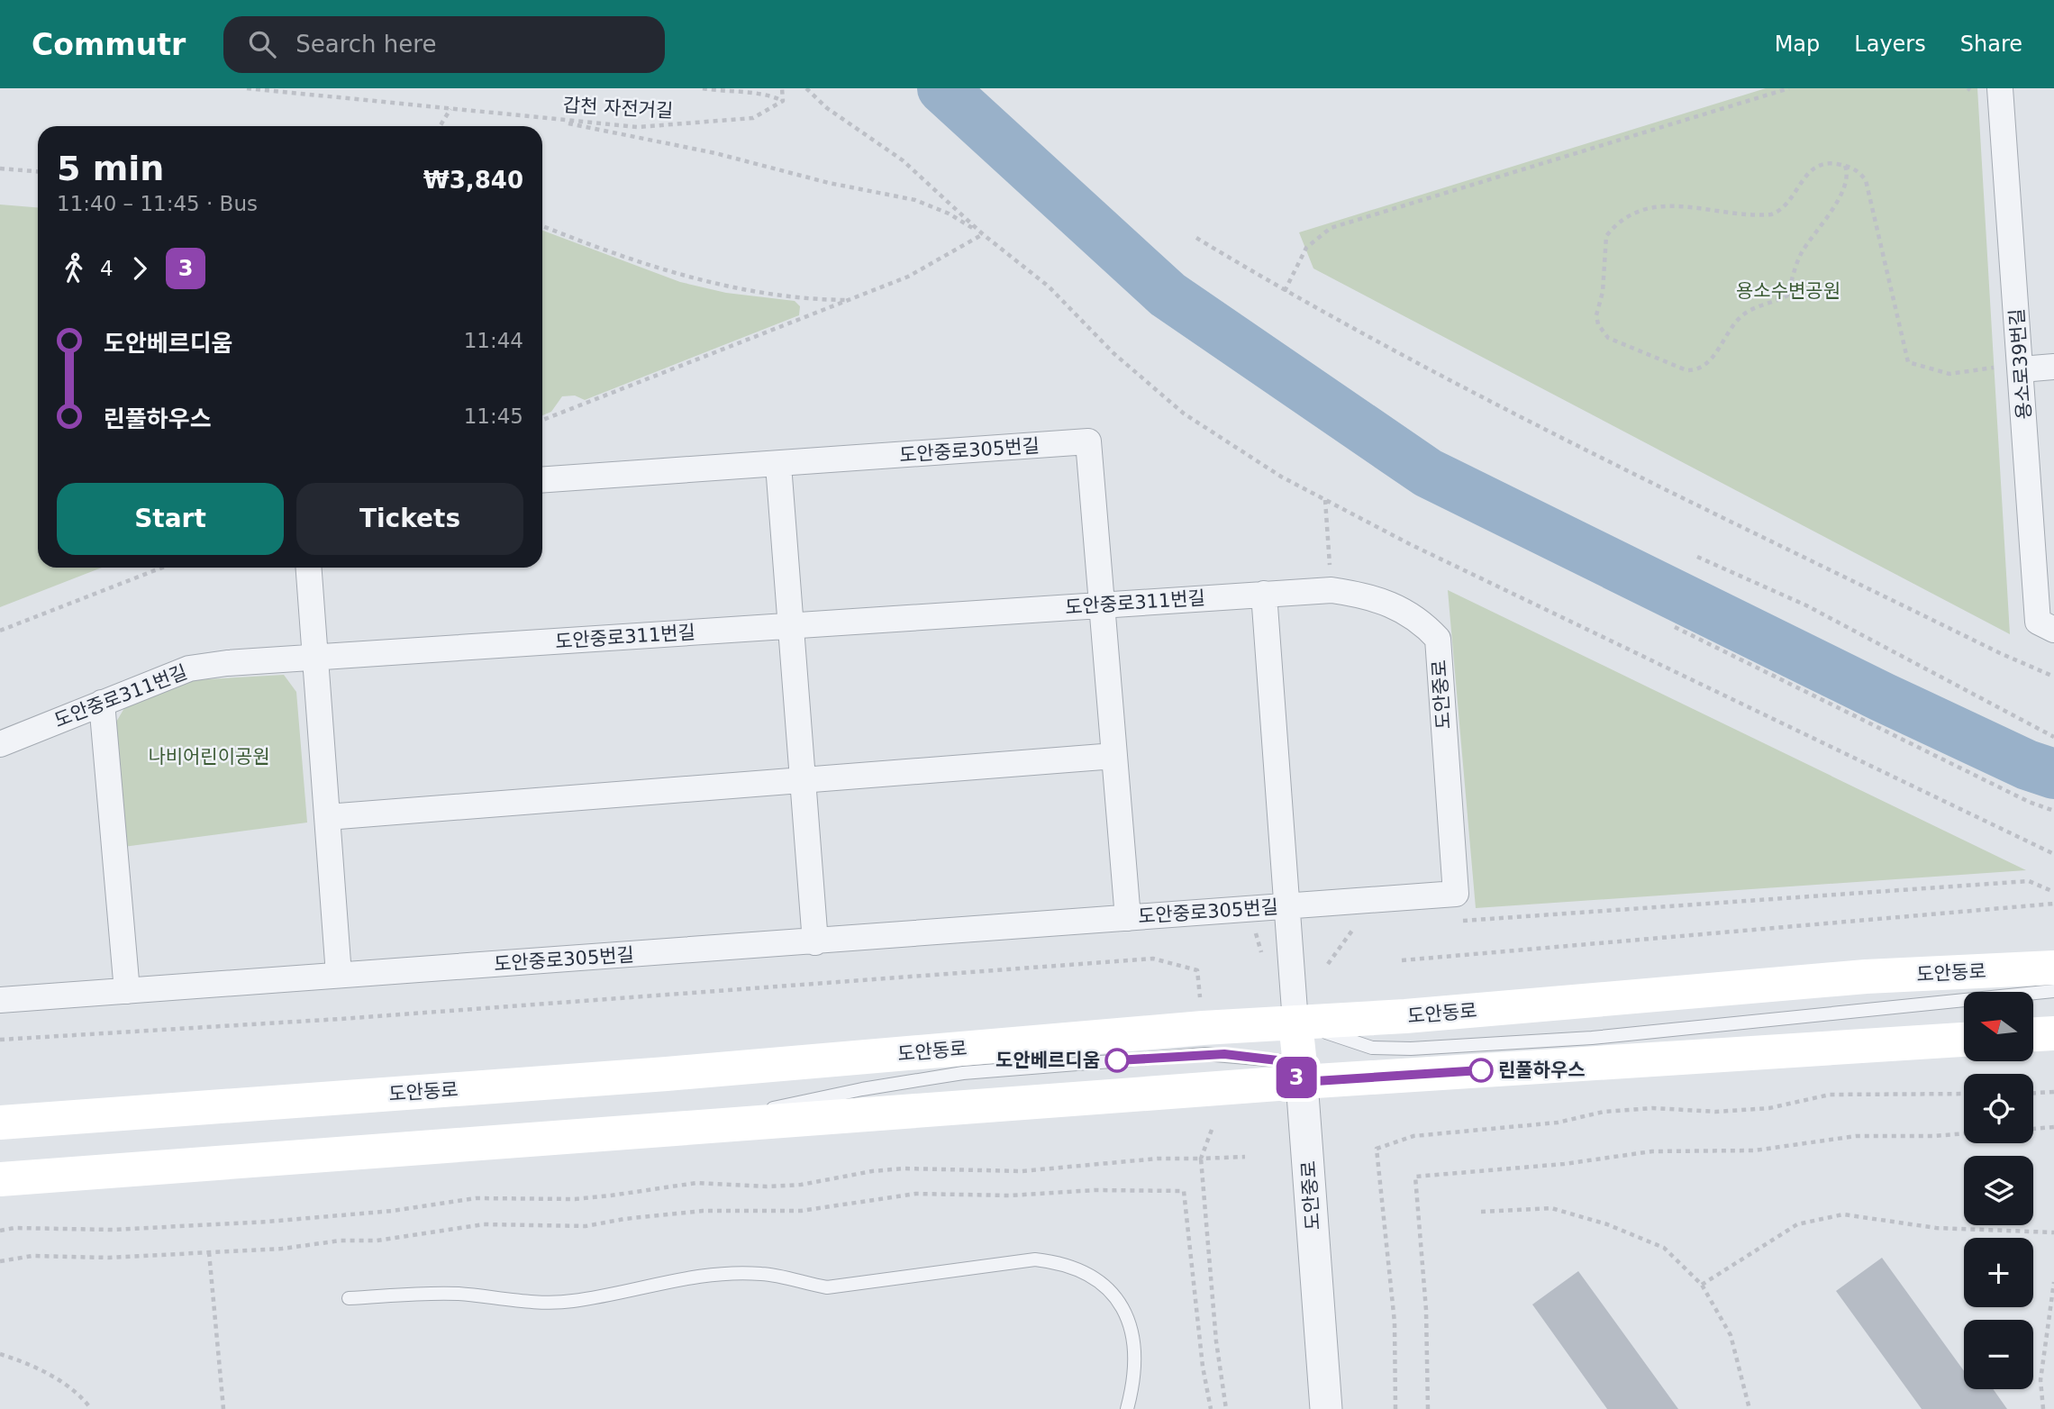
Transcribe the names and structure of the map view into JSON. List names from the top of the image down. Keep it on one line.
{"streets":{"main road":["도안중로","도안동로"],"street":["용소로39번길","도안중로305번길","도안중로311번길"],"path":["갑천 자전거길"]},"crossings":[["도안중로305번길","도안중로311번길"],["도안중로305번길","도안중로"],["도안중로311번길","도안중로"],["도안중로","도안동로"]],"parks":["용소수변공원","나비어린이공원"],"places":["도안베르디움","린풀하우스"],"lines":["bus line 3"],"north":"left","page":{"header":"Commutr","search":"Search here","nav":["Map","Layers","Share"],"on_map":"3","heading":["5 min","11:40 – 11:45 · Bus","₩3,840"],"legs":["4","3"],"list":[{"name":"도안베르디움","value":"11:44"},{"name":"린풀하우스","value":"11:45"}],"buttons":["Start","Tickets"],"map_buttons":["+","−"]}}
